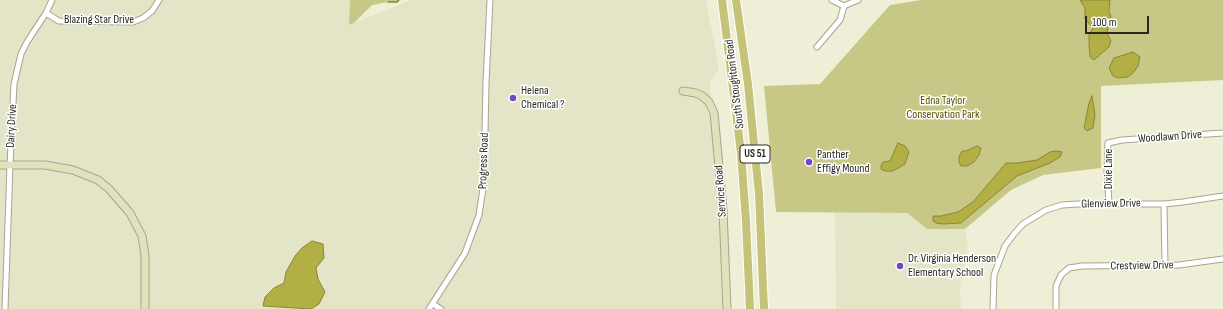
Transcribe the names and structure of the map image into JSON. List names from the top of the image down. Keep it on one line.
{"streets":{"main road":["South Stoughton Road","US 51"],"street":["Blazing Star Drive","Dairy Drive","Woodlawn Drive","Progress Road","Dixie Lane","Service Road","Glenview Drive","Crestview Drive"]},"crossings":[["Blazing Star Drive","Dairy Drive"],["Woodlawn Drive","Dixie Lane"],["Dixie Lane","Glenview Drive"]],"parks":["Edna Taylor Conservation Park"],"places":["Helena Chemical ?","Panther Effigy Mound","Dr. Virginia Henderson Elementary School"],"scale_bar":"100 m"}
